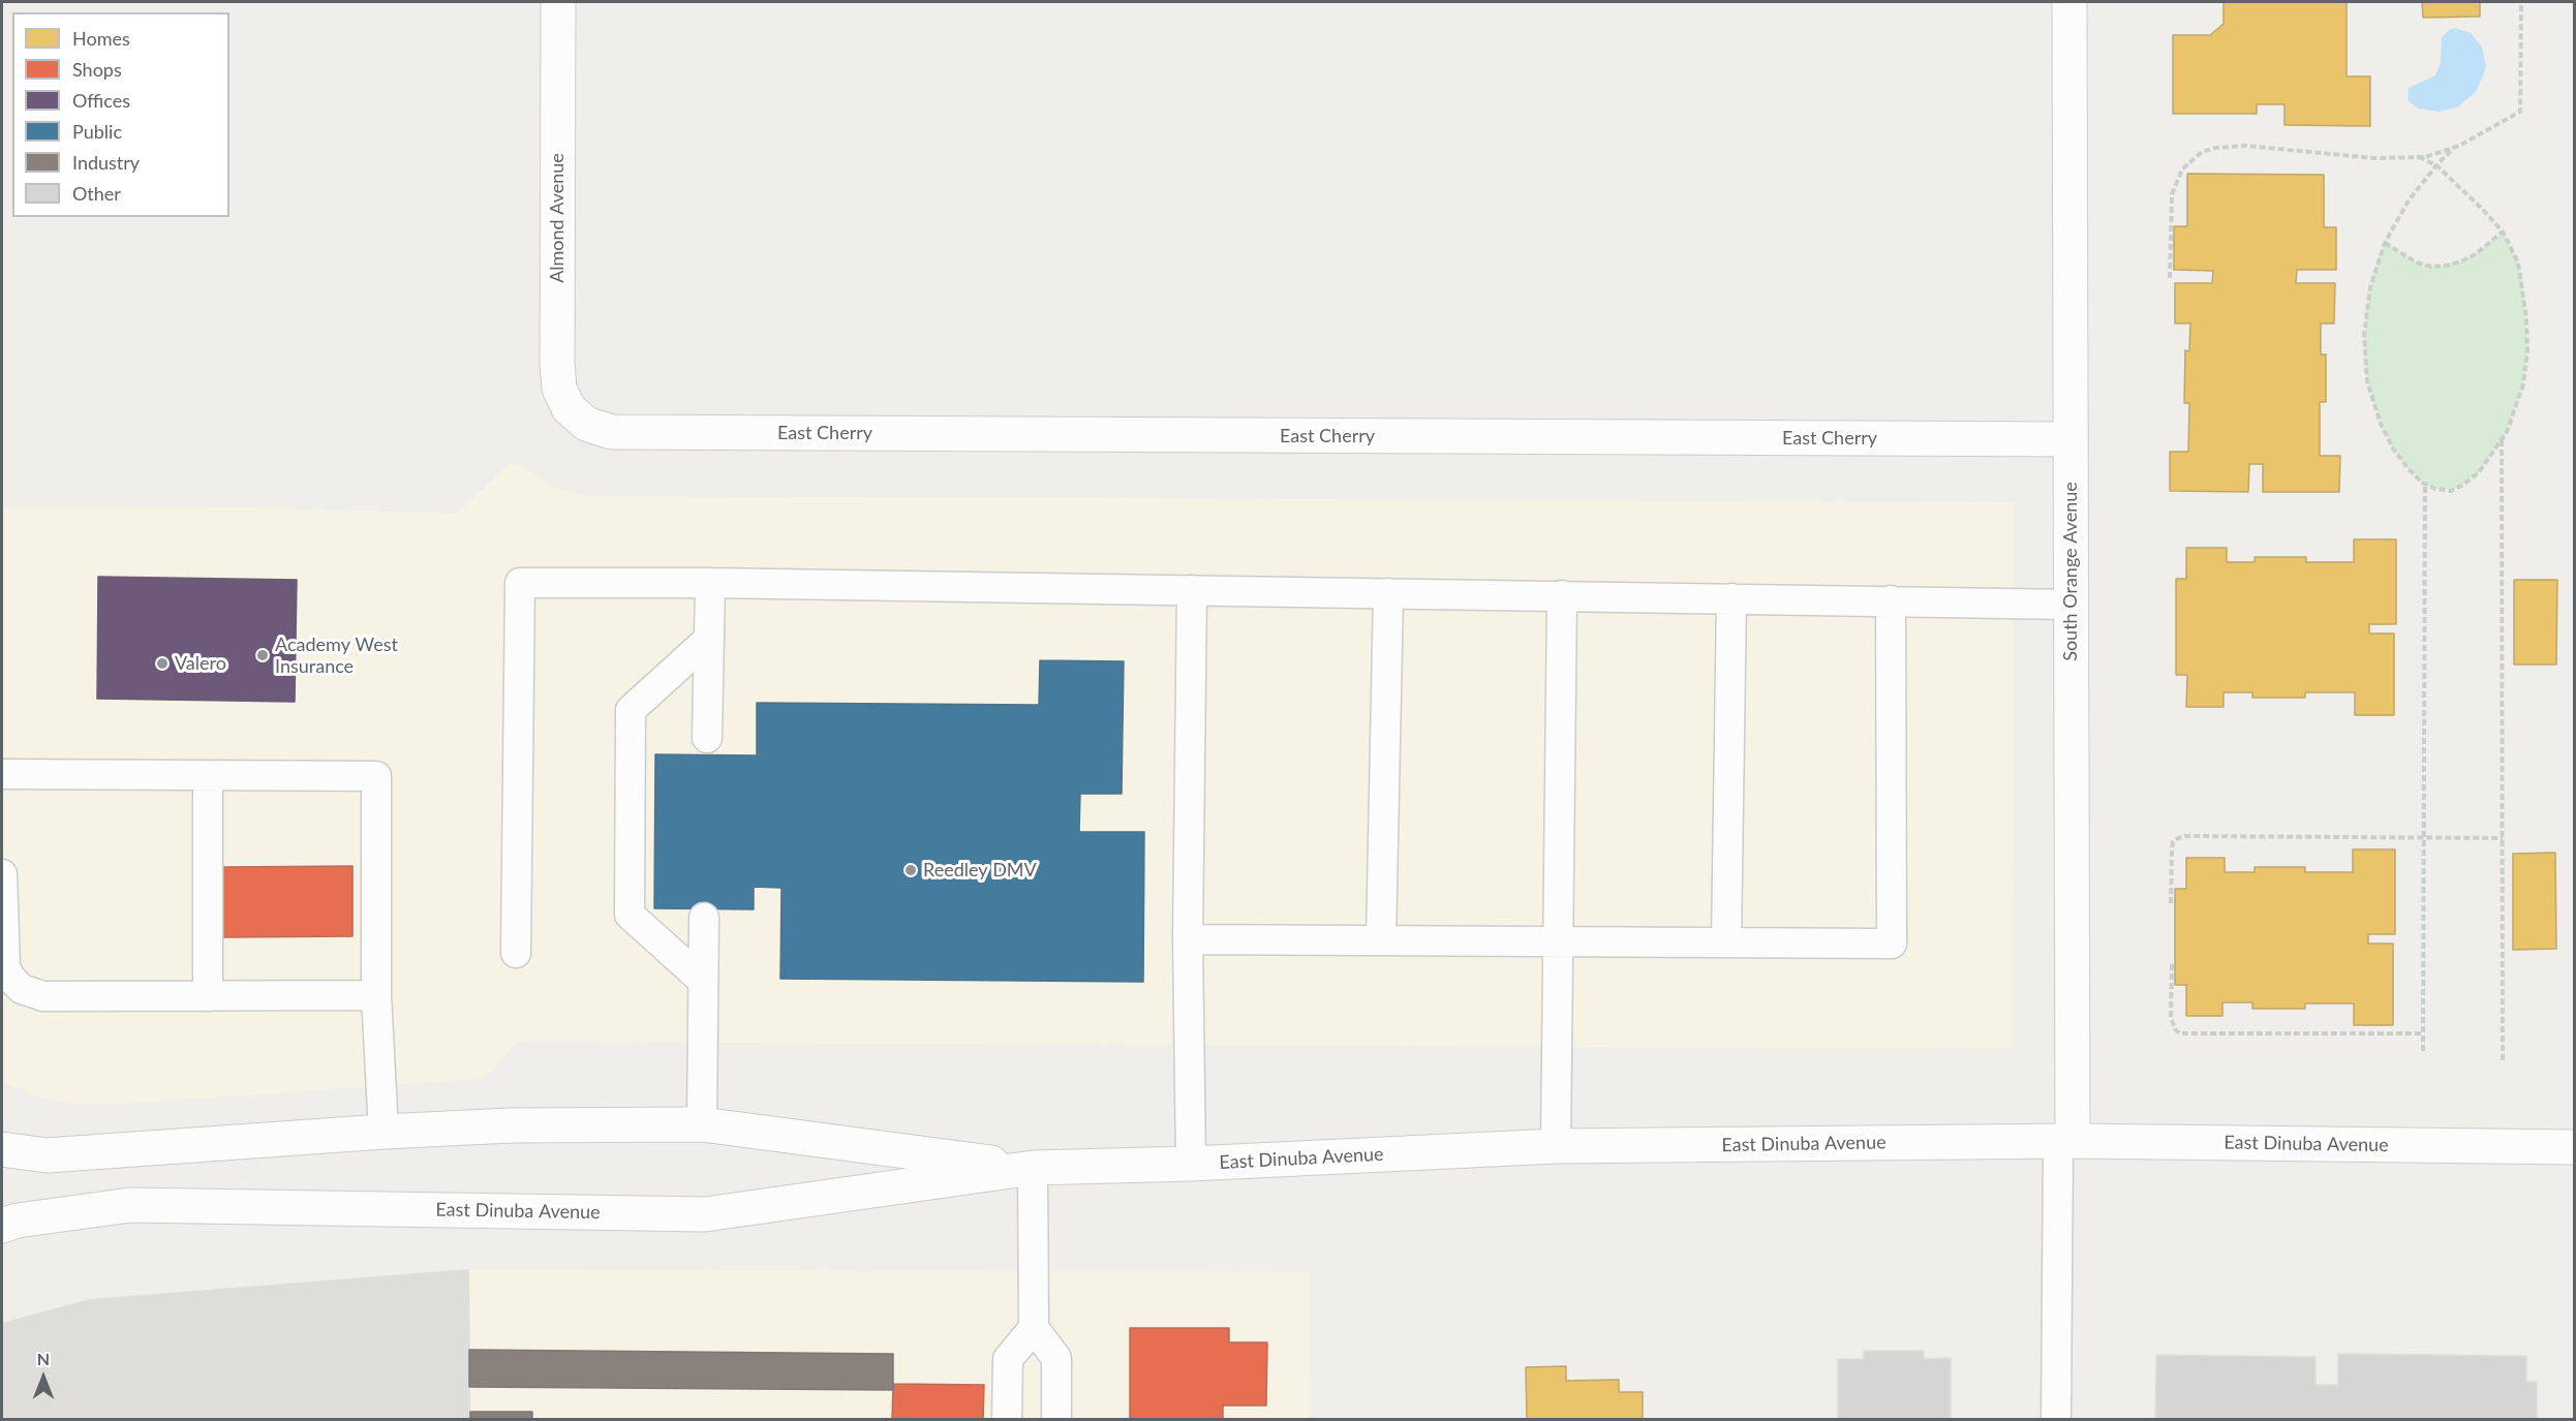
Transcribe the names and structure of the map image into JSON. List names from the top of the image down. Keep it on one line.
{"streets":{"street":["Almond Avenue","East Cherry","South Orange Avenue","East Dinuba Avenue"]},"crossings":[["Almond Avenue","East Cherry"],["East Cherry","South Orange Avenue"],["South Orange Avenue","East Dinuba Avenue"]],"places":["Academy West Insurance","Valero","Reedley DMV"],"legend":["Homes","Shops","Offices","Public","Industry","Other"],"north":"top"}
